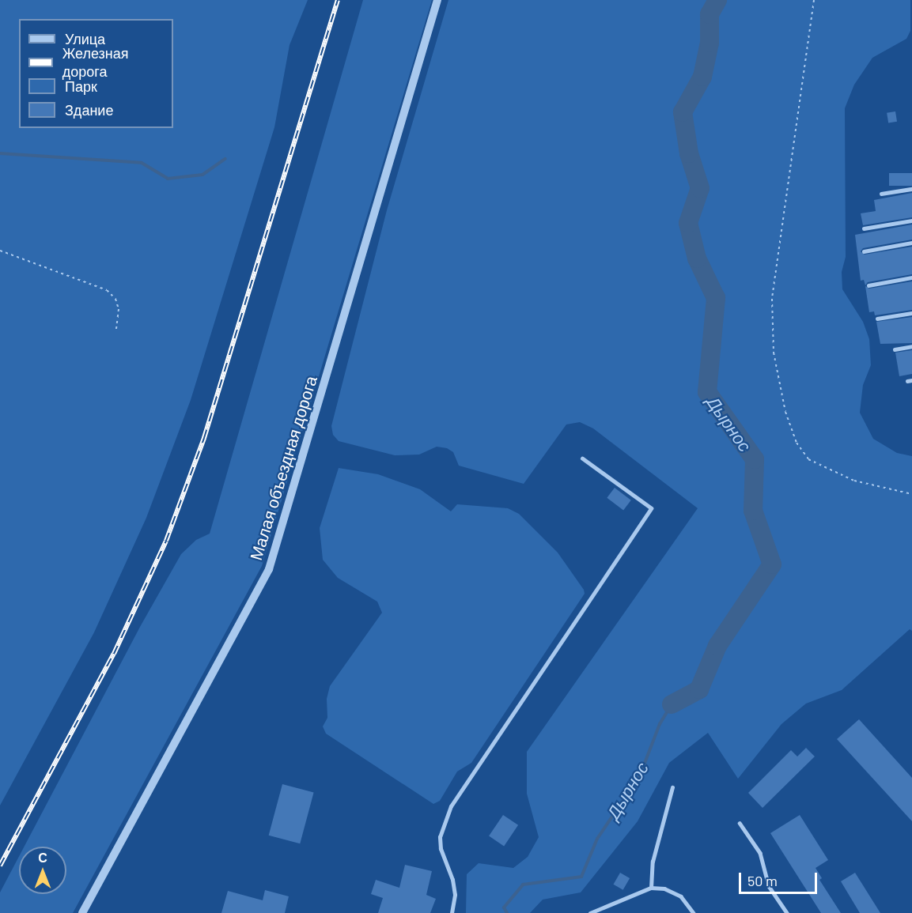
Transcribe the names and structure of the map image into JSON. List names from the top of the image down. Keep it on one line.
{"streets":{"street":["Малая объездная дорога"]},"water":["Дырнос"],"legend":["Улица","Железная дорога","Парк","Здание"],"scale_bar":"50 m","north":"top"}
